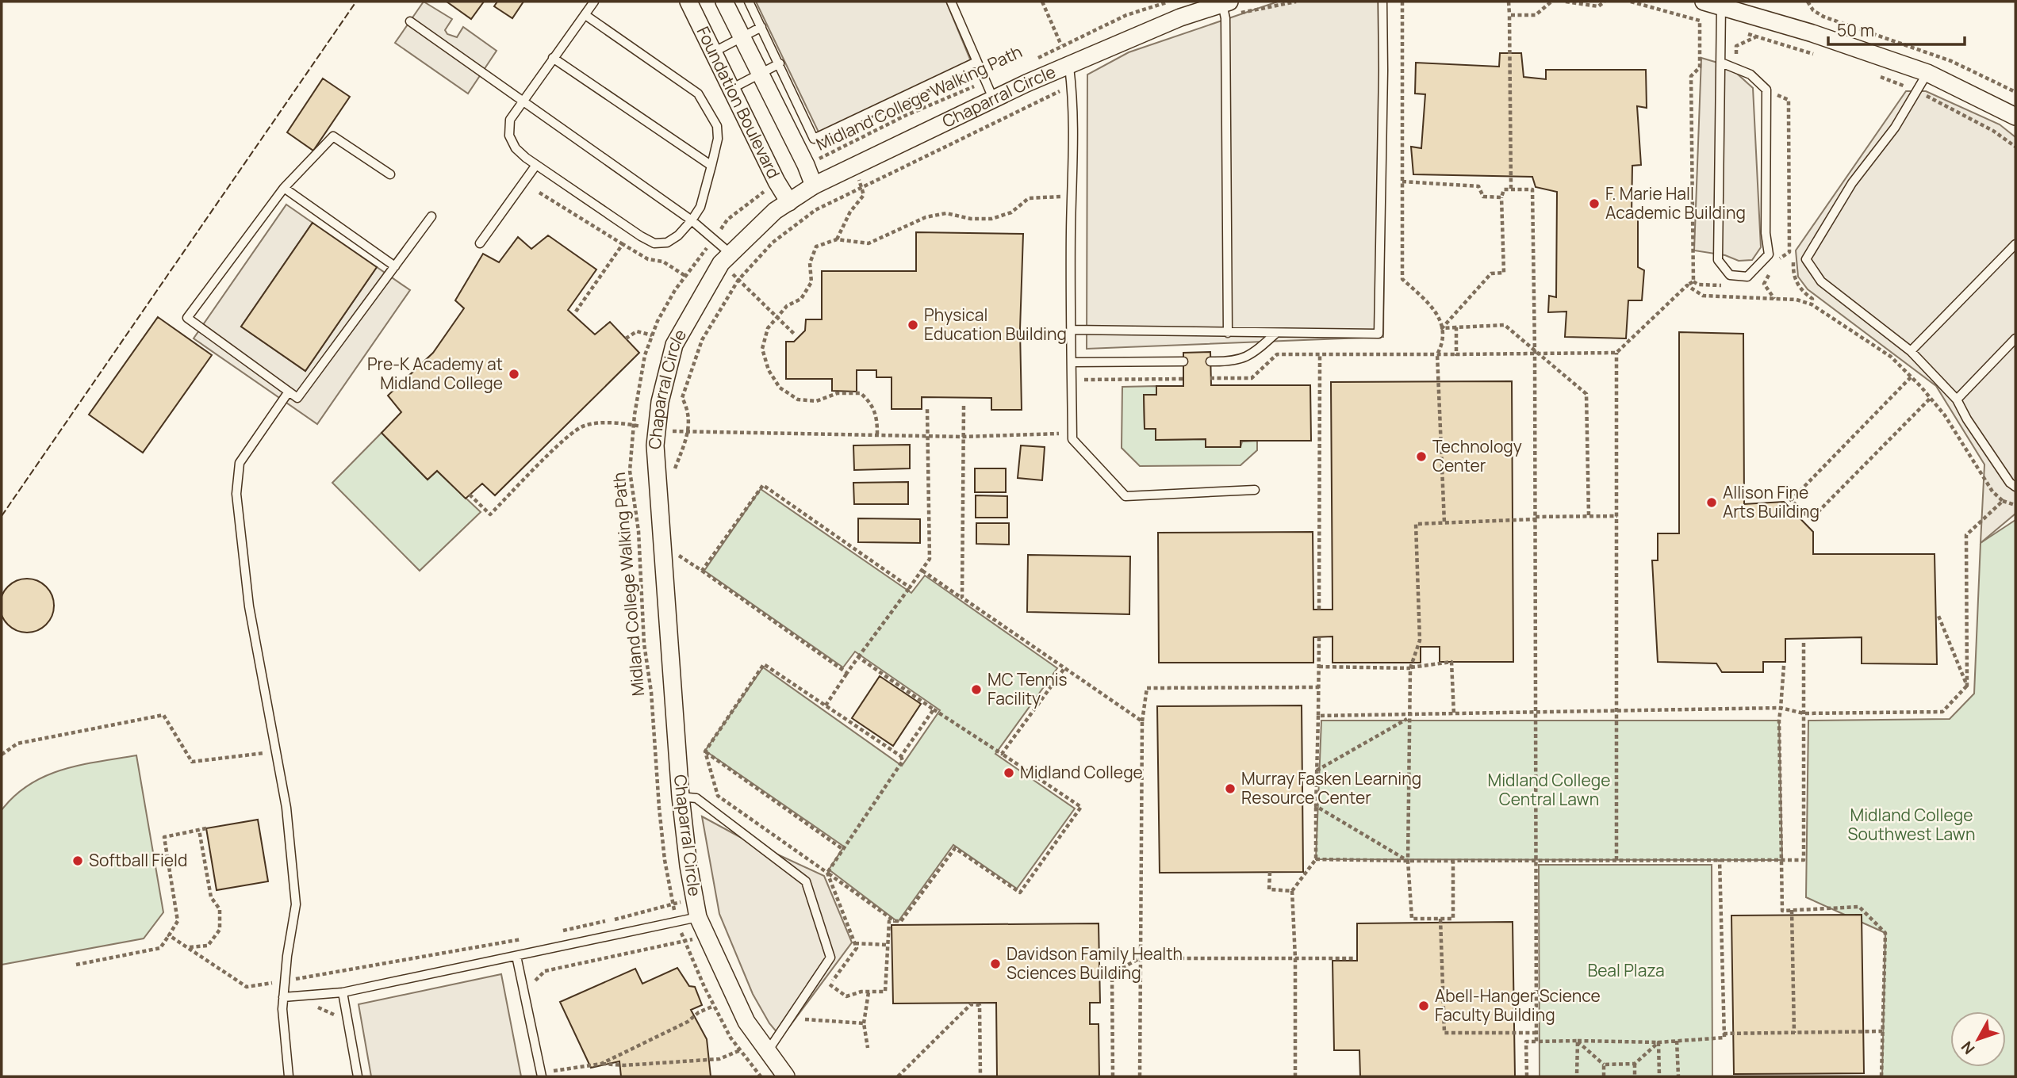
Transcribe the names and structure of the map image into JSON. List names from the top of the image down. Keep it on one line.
{"streets":{"street":["Chaparral Circle","Foundation Boulevard"],"path":["Midland College Walking Path"]},"crossings":[["Chaparral Circle","Foundation Boulevard"],["Midland College Walking Path","Foundation Boulevard"]],"parks":["Midland College Central Lawn","Midland College Southwest Lawn","Beal Plaza"],"places":["F. Marie Hall Academic Building","Physical Education Building","Pre-K Academy at Midland College","Technology Center","Allison Fine Arts Building","MC Tennis Facility","Midland College","Murray Fasken Learning Resource Center","Softball Field","Davidson Family Health Sciences Building","Abell-Hanger Science Faculty Building"],"scale_bar":"50 m","north":"bottom left"}
